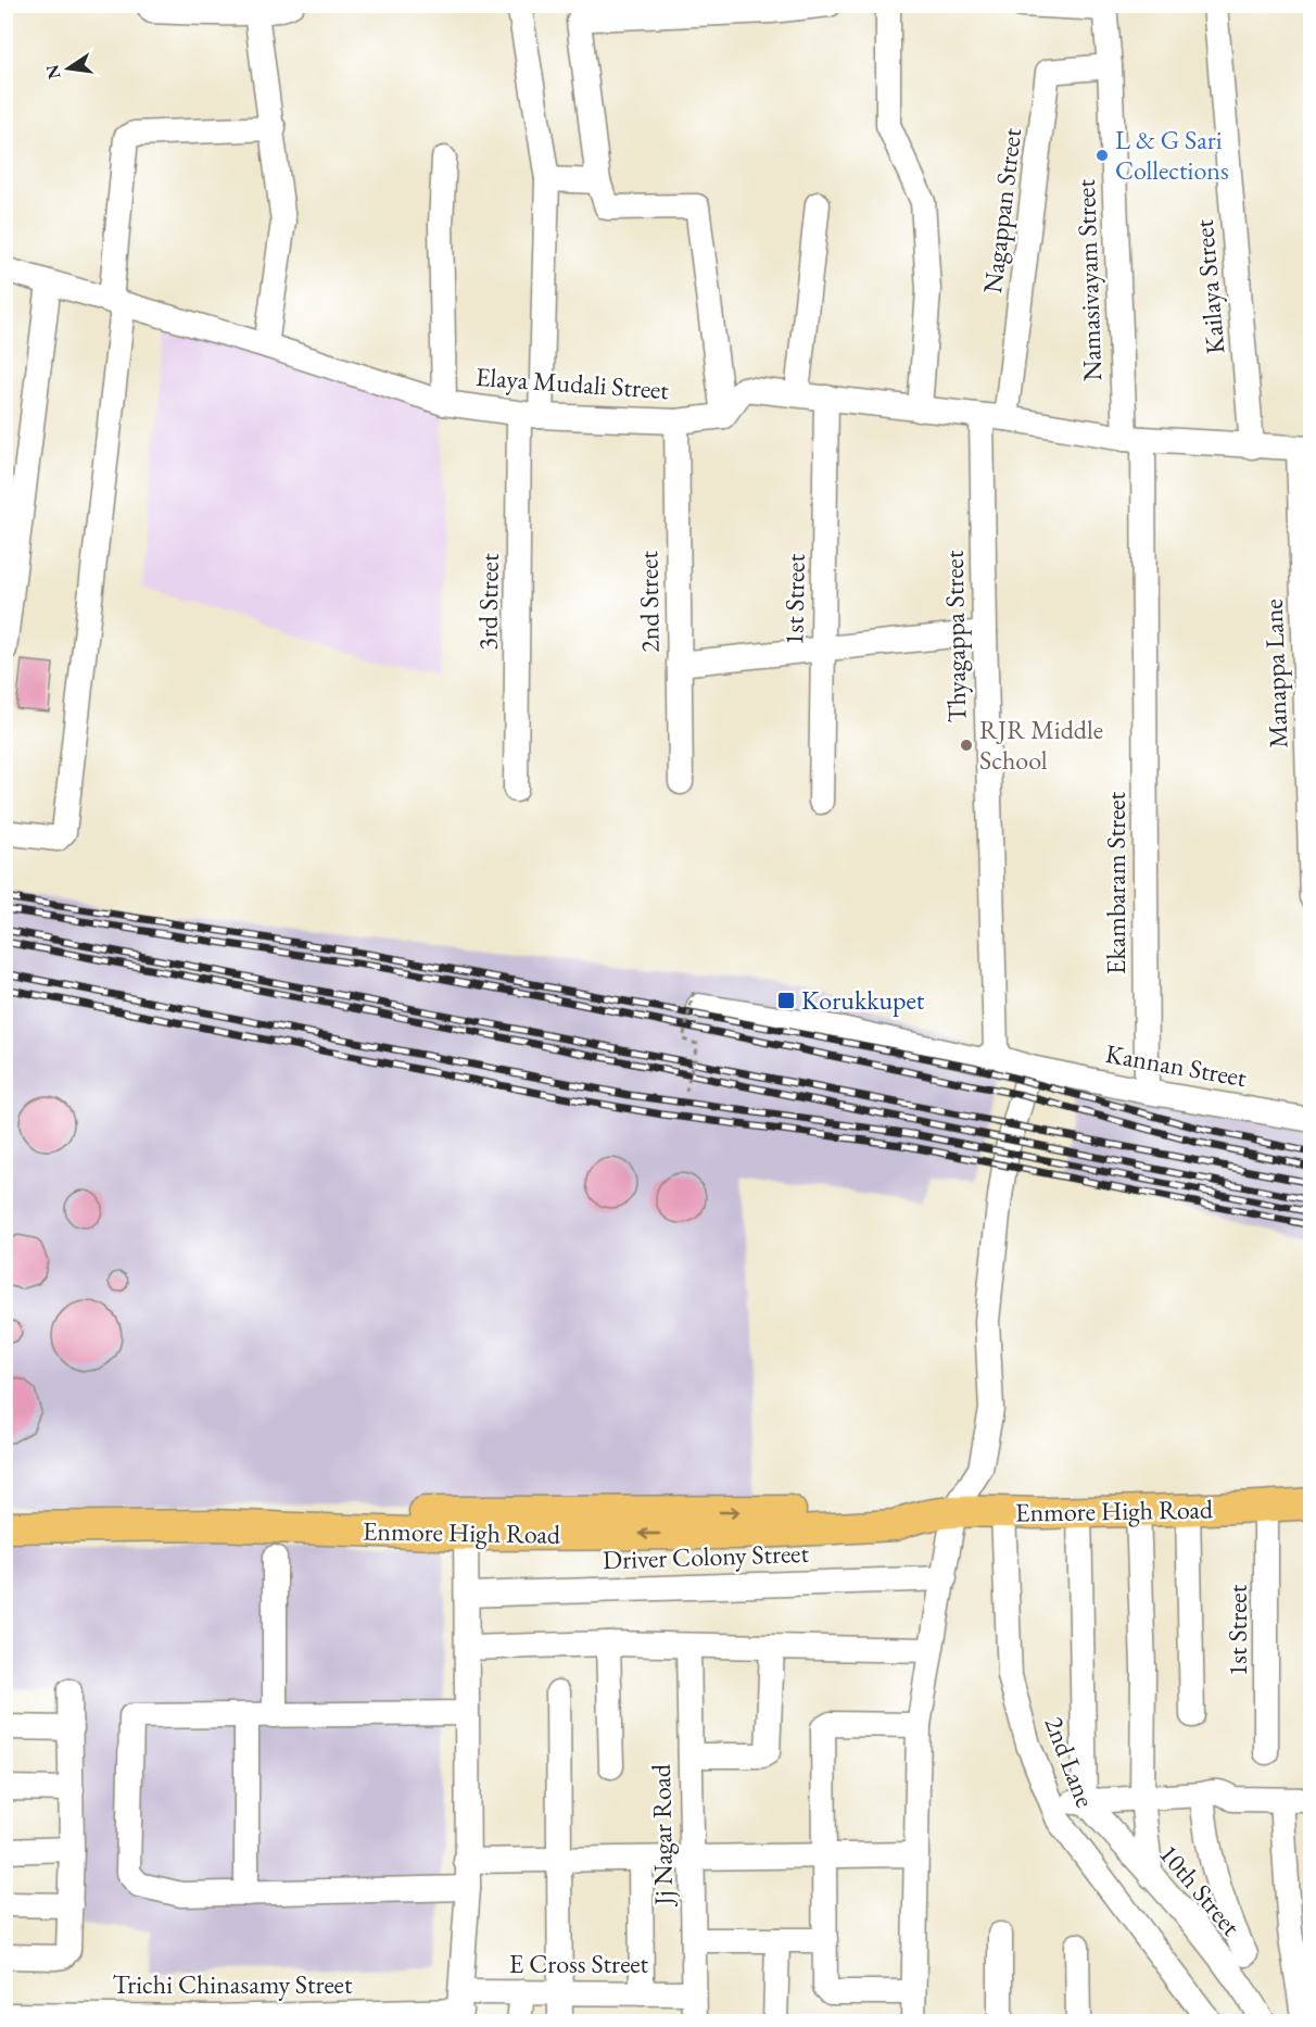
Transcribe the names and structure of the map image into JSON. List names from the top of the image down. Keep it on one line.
{"streets":{"main road":["Enmore High Road"],"street":["Nagappan Street","Namasivayam Street","Kailaya Street","Elaya Mudali Street","1st Street","3rd Street","2nd Street","Thyagappa Street","Manappa Lane","Ekambaram Street","Kannan Street","Driver Colony Street","2nd Lane","Jj Nagar Road","10th Street","E Cross Street","Trichi Chinasamy Street"]},"crossings":[["Nagappan Street","Namasivayam Street"],["Nagappan Street","Thyagappa Street"],["Namasivayam Street","Ekambaram Street"],["Elaya Mudali Street","3rd Street"],["Elaya Mudali Street","2nd Street"],["1st Street","Enmore High Road"],["Ekambaram Street","Kannan Street"],["Enmore High Road","2nd Lane"],["Jj Nagar Road","E Cross Street"],["E Cross Street","Trichi Chinasamy Street"]],"places":{"other":["L & G Sari Collections","RJR Middle School"],"transit":["Korukkupet"]},"north":"left"}
